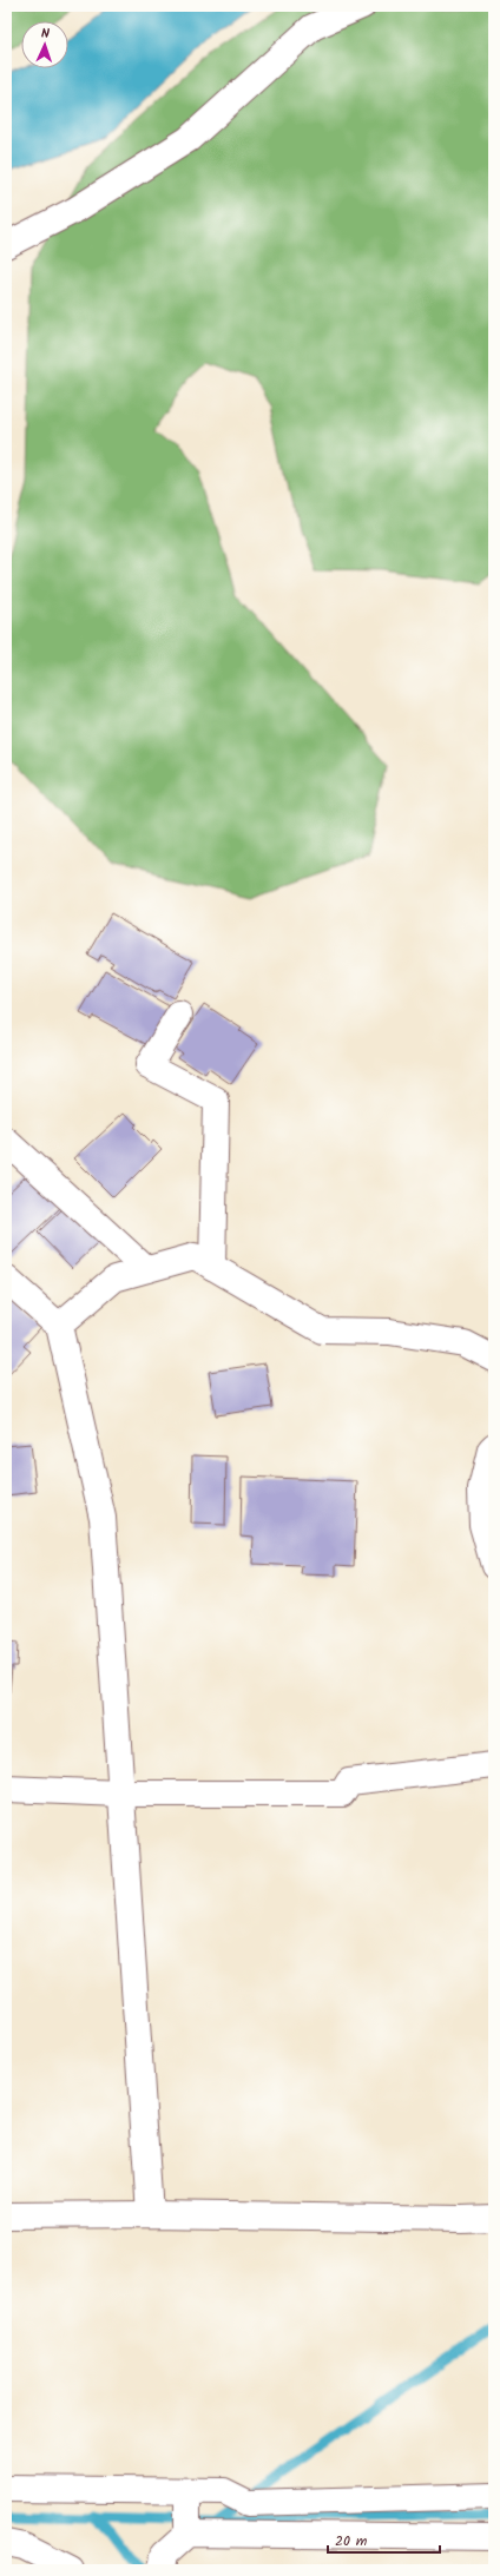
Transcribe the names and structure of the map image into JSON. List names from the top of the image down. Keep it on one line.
{"scale_bar":"20 m","north":"top"}
